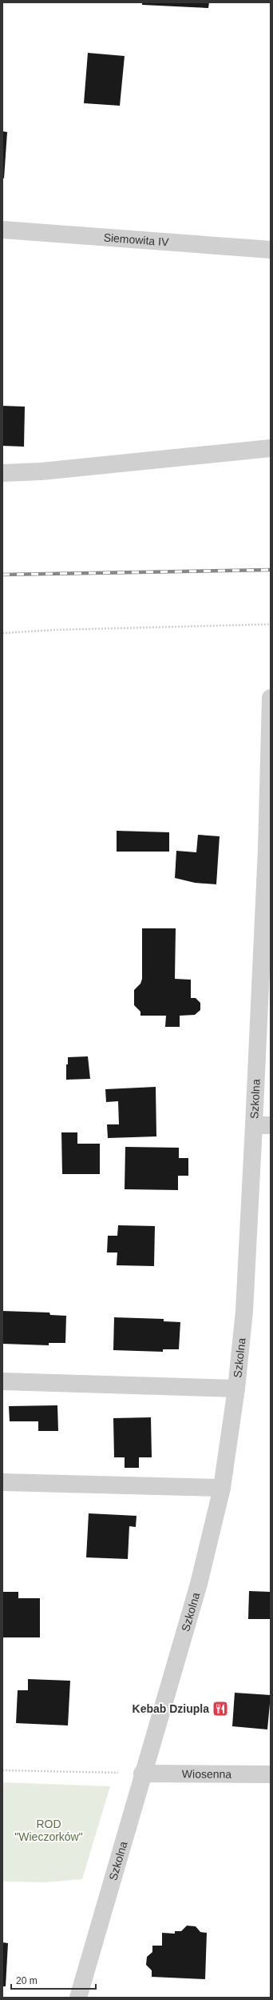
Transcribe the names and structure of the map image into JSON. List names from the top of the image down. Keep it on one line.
{"streets":{"street":["Siemowita IV","Szkolna","Wiosenna"]},"crossings":[["Szkolna","Wiosenna"]],"parks":["ROD \"Wieczorków\""],"places":{"restaurant":["Kebab Dziupla"]},"scale_bar":"20 m"}
